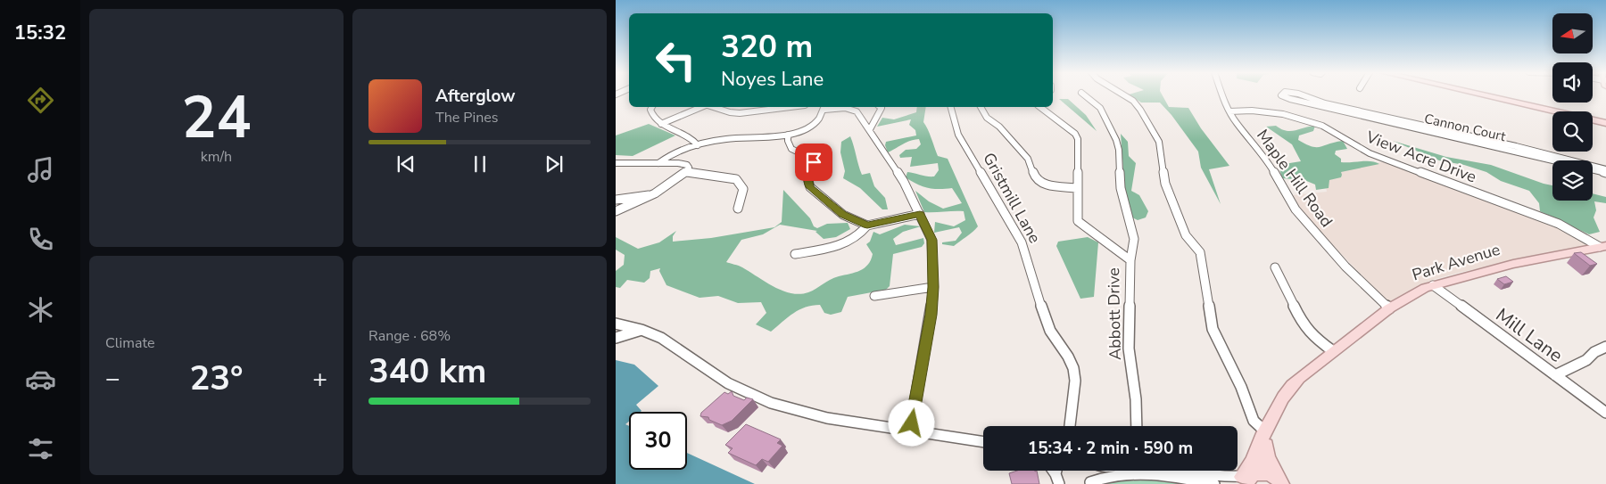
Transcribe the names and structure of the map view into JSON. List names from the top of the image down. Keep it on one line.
{"streets":{"main road":["Park Avenue"],"street":["Cannon Court","View Acre Drive","Maple Hill Road","Gristmill Lane","Abbott Drive","Mill Lane"]},"crossings":[["View Acre Drive","Maple Hill Road"],["View Acre Drive","Park Avenue"],["Maple Hill Road","Park Avenue"],["Park Avenue","Mill Lane"]],"north":"left","page":{"tabs":"15:32","tile":[["24","km/h"],"Climate",["Range · 68%","340 km"]],"turn":["320 m","Noyes Lane"],"song":["Afterglow","The Pines"],"heat":["−","23°","+"],"limit":"30","trip":"15:34 · 2 min · 590 m"}}
